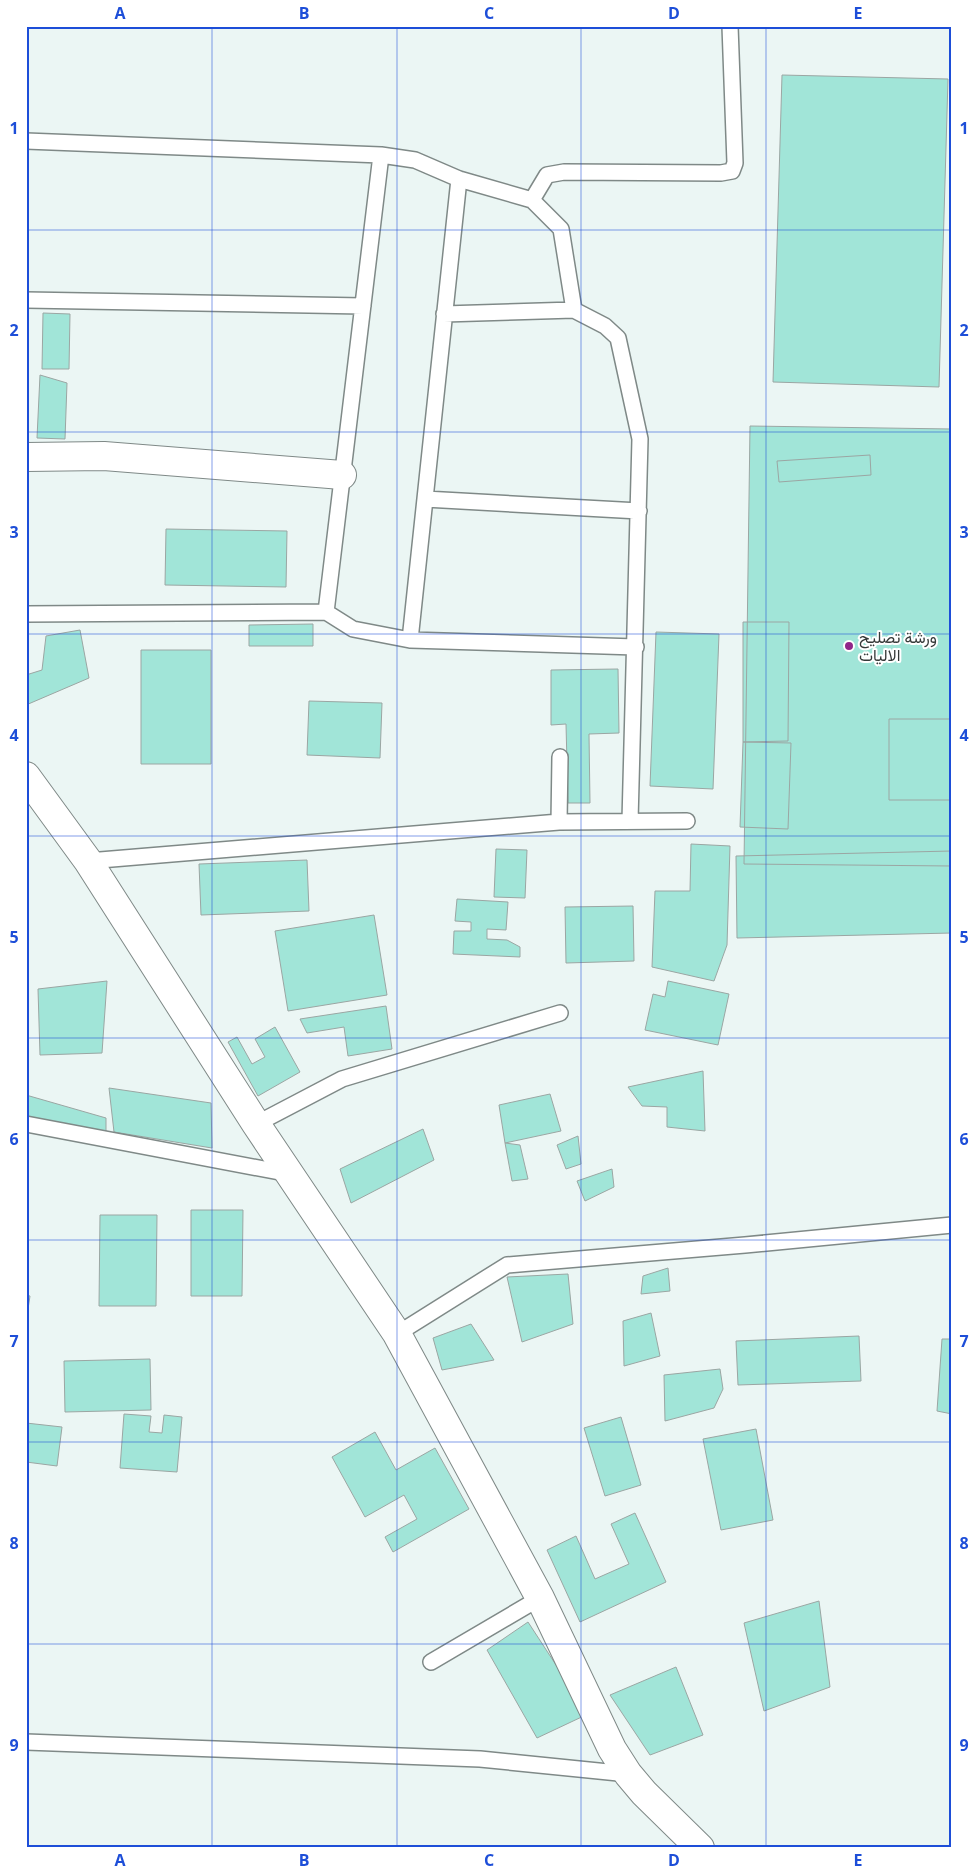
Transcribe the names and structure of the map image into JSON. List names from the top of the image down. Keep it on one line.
{"places":["ورشة تصليح الاليات"],"grid":{"columns":["A","B","C","D","E"],"rows":["1","2","3","4","5","6","7","8","9"]}}
